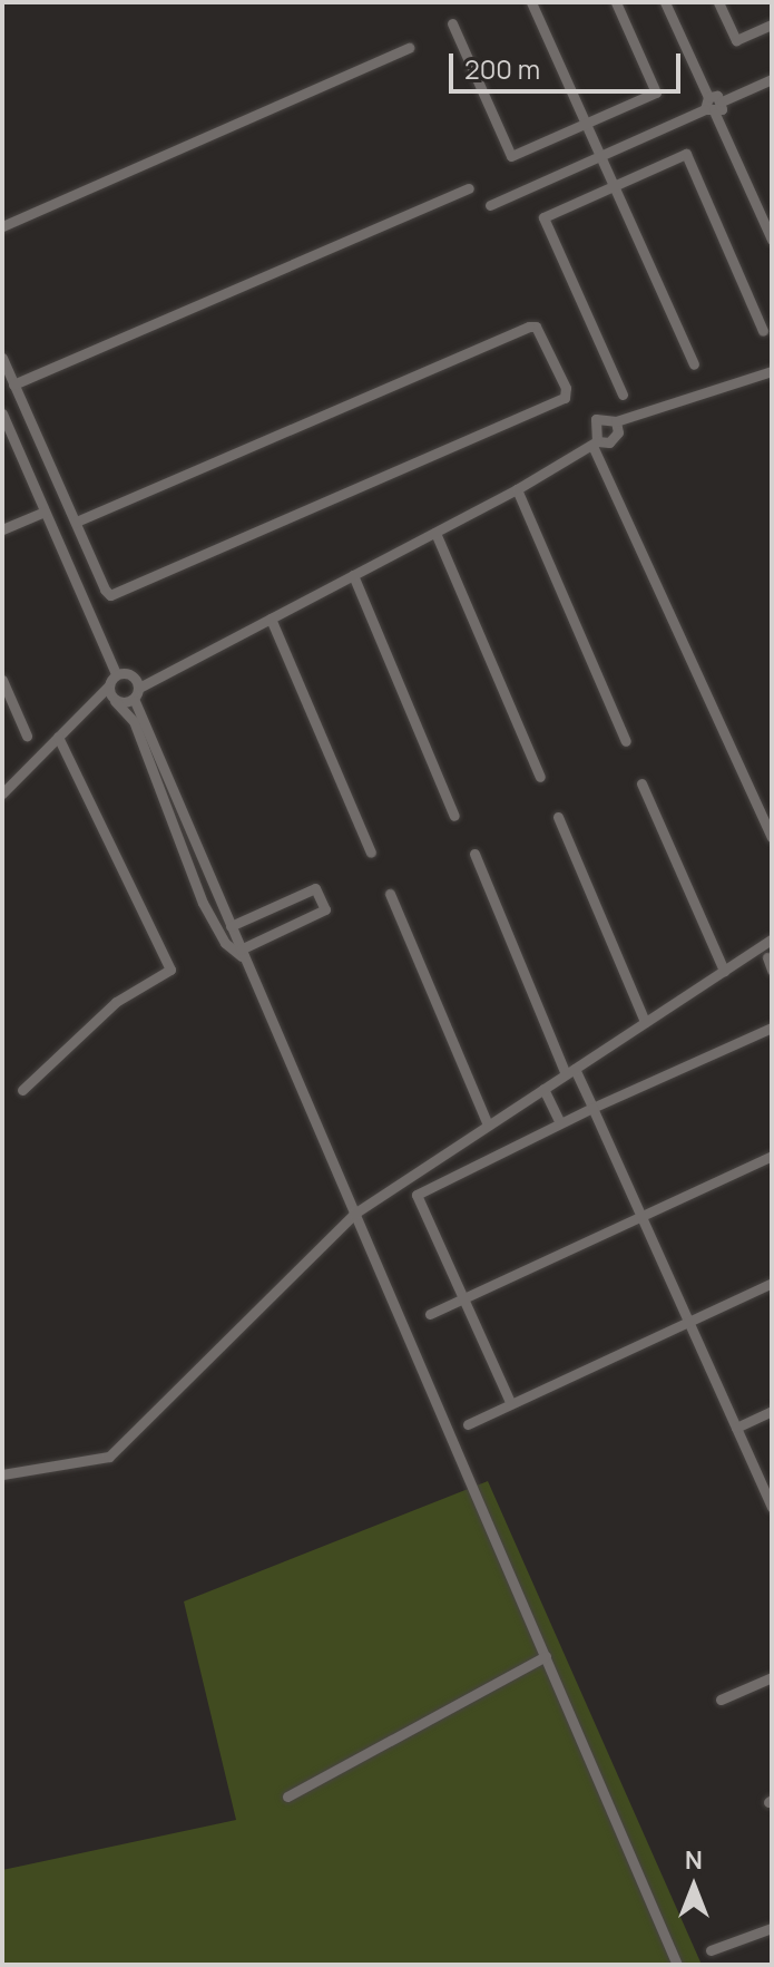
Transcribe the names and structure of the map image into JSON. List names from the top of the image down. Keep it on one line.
{"scale_bar":"200 m","north":"top"}
